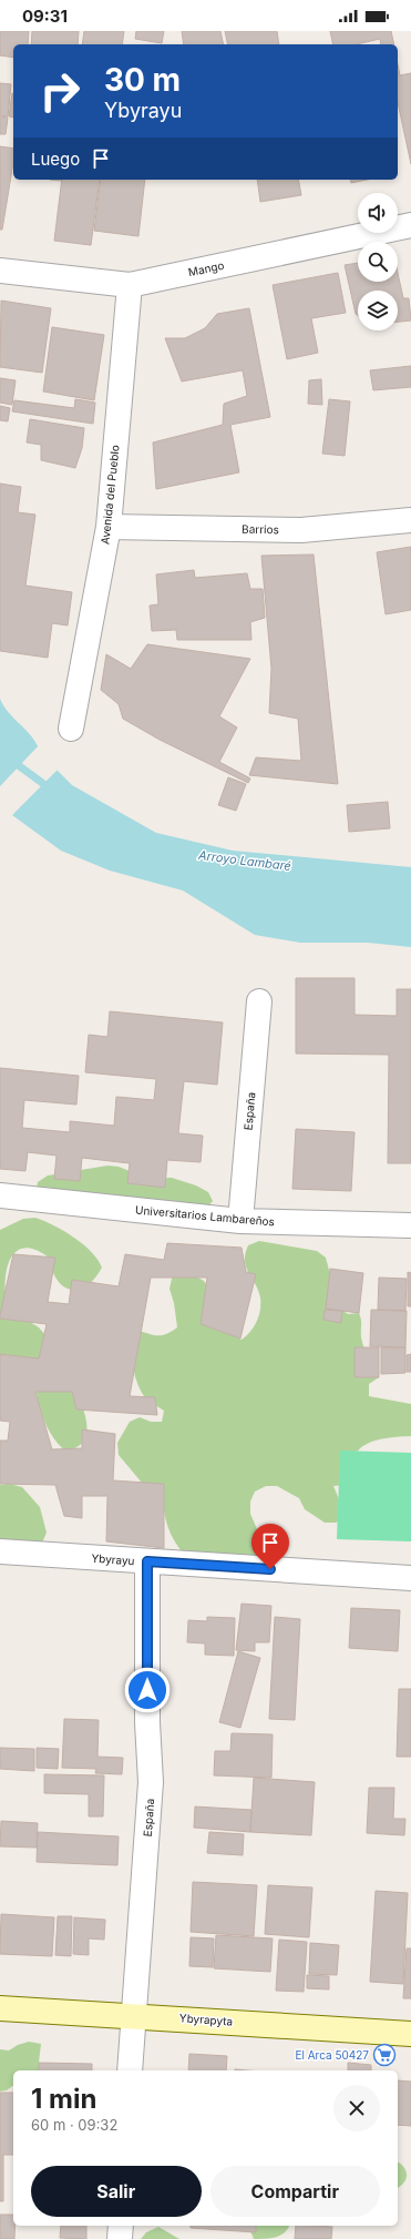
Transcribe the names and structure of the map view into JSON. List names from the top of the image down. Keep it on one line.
{"streets":{"street":["Mango","Avenida del Pueblo","Barrios","España","Universitarios Lambareños","Ybyrayu","Ybyrapyta"]},"crossings":[["Mango","Avenida del Pueblo"],["Avenida del Pueblo","Barrios"],["España","Universitarios Lambareños"],["España","Ybyrayu"],["España","Ybyrapyta"]],"water":["Arroyo Lambaré"],"places":{"supermarket":["El Arca 50427"]},"page":{"status":"09:31","turn":["30 m","Ybyrayu"],"then":"Luego","heading":["1 min","60 m · 09:32"],"buttons":["Salir","Compartir"]}}
